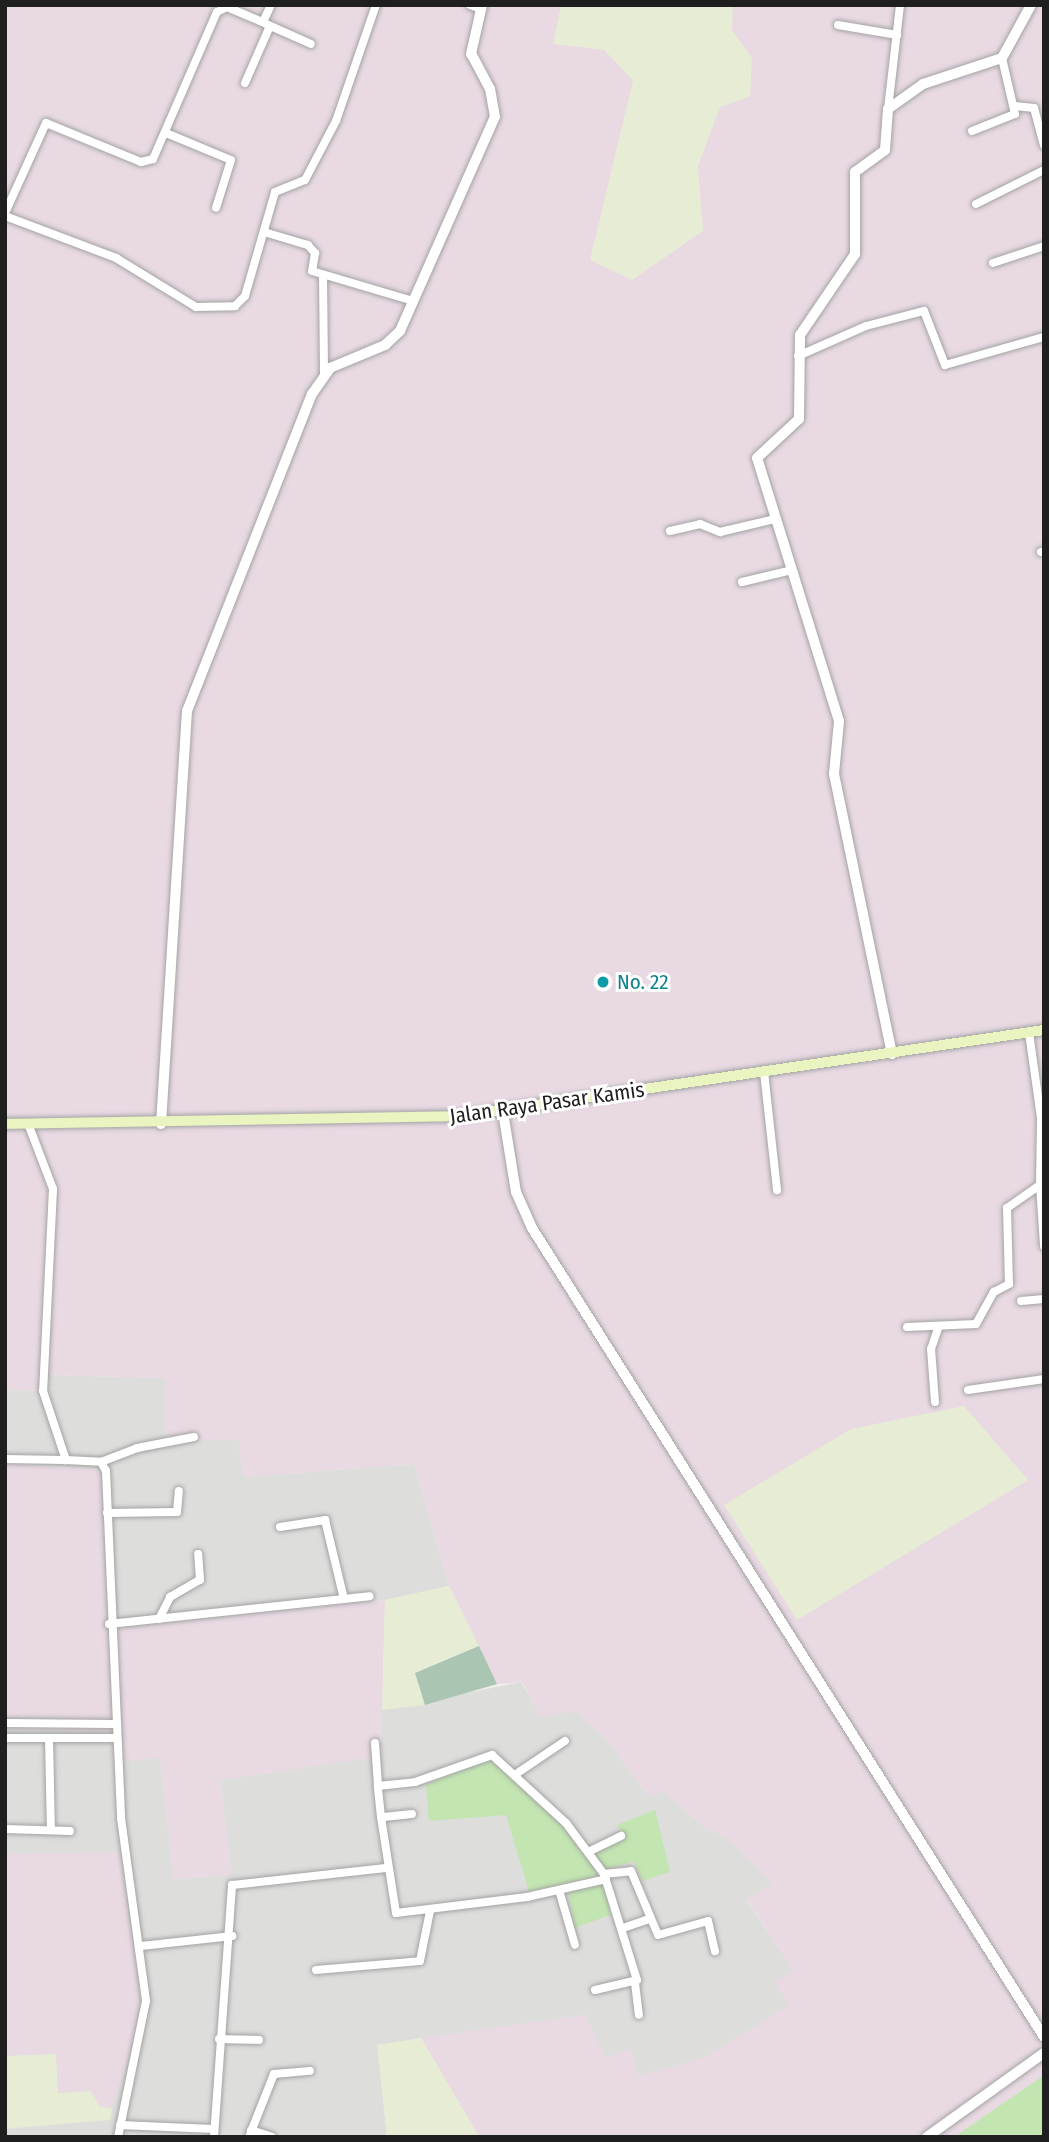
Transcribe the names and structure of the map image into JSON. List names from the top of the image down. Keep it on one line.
{"streets":{"main road":["Jalan Raya Pasar Kamis"]},"places":["No. 22"]}
